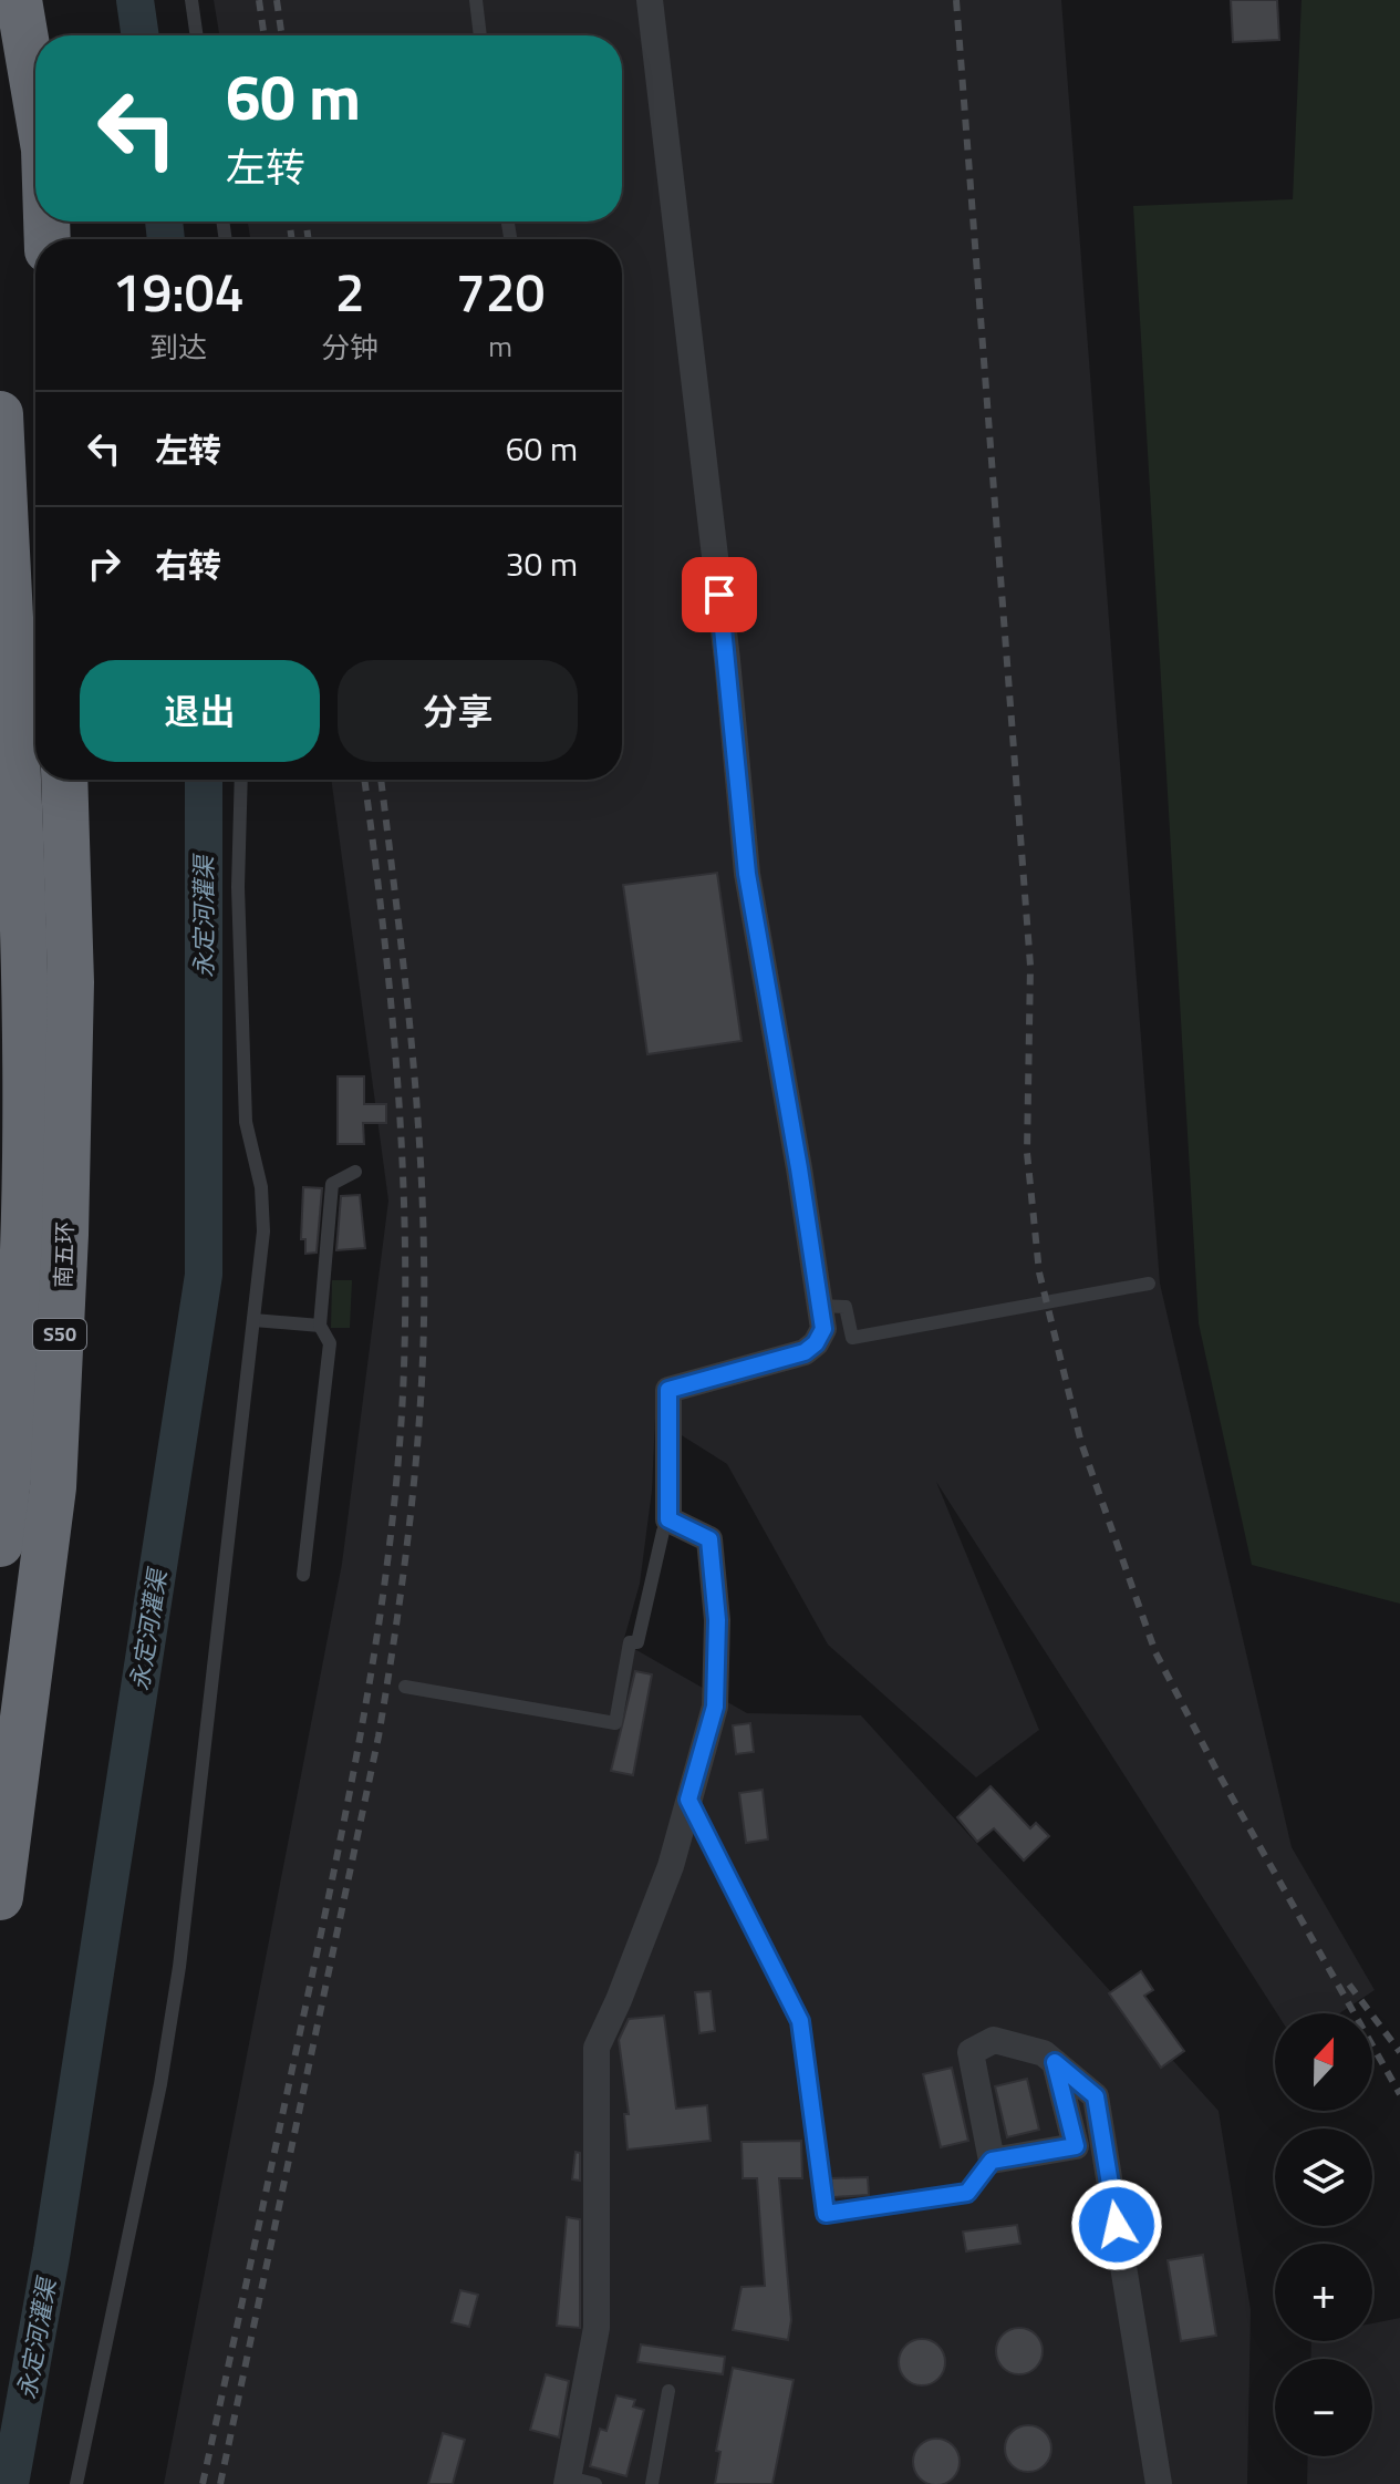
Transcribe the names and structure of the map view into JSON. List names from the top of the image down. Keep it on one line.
{"streets":{"highway":["南五环","S50"]},"water":["永定河灌渠"],"north":"top","page":{"turn":["60 m","左转"],"eta":["19:04","到达","2","分钟","720","m"],"list":[{"name":"左转","value":"60 m"},{"name":"右转","value":"30 m"}],"buttons":["退出","分享"],"map_buttons":["+","−"]}}
